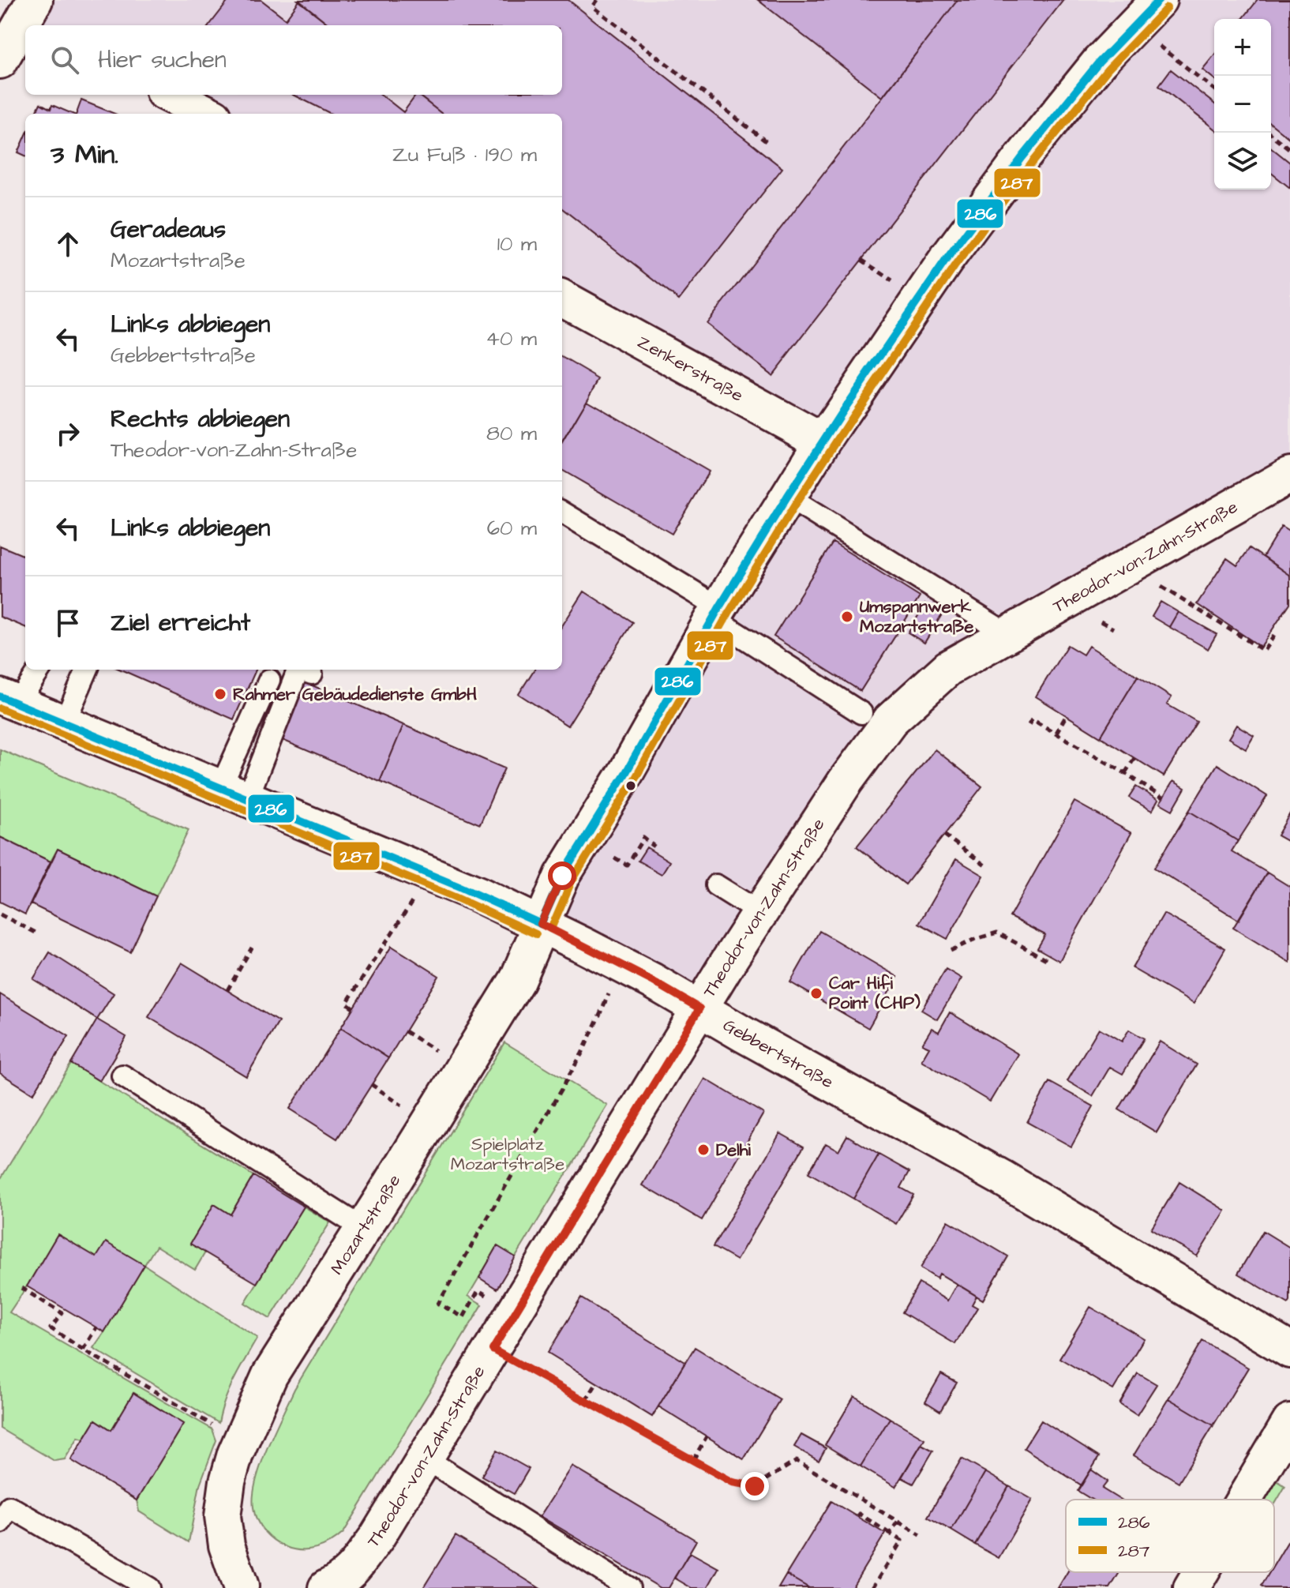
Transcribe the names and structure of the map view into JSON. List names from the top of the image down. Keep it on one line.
{"streets":{"street":["Zenkerstraße","Theodor-von-Zahn-Straße","Gebbertstraße","Mozartstraße"]},"crossings":[["Zenkerstraße","Mozartstraße"],["Theodor-von-Zahn-Straße","Gebbertstraße"],["Gebbertstraße","Mozartstraße"]],"parks":["Spielplatz Mozartstraße"],"places":["Umspannwerk Mozartstraße","Rahmer Gebäudedienste GmbH","Car Hifi Point (CHP)","Delhi"],"lines":["transit line 286","transit line 287"],"legend":["286","287"],"page":{"map_buttons":["+","−"],"search":"Hier suchen","heading":["3 Min.","Zu Fuß · 190 m"],"list":[["Geradeaus","Mozartstraße","10 m"],["Links abbiegen","Gebbertstraße","40 m"],["Rechts abbiegen","Theodor-von-Zahn-Straße","80 m"],["Links abbiegen","60 m"],"Ziel erreicht"]}}
